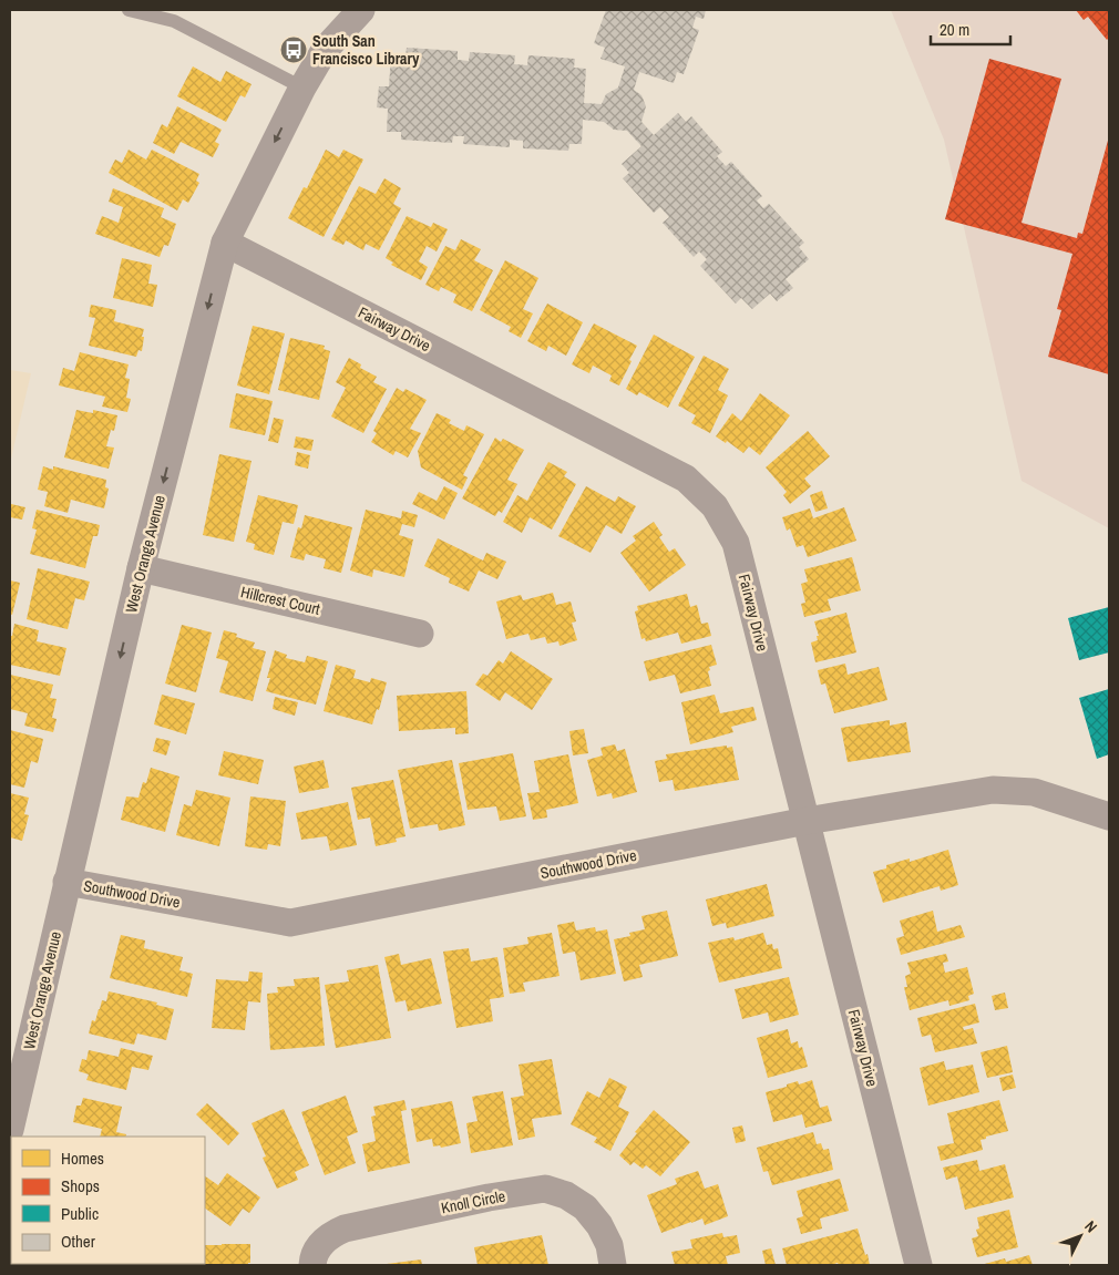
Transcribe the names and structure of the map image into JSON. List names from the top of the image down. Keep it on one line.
{"streets":{"street":["Fairway Drive","West Orange Avenue","Hillcrest Court","Southwood Drive","Knoll Circle"]},"crossings":[["Fairway Drive","West Orange Avenue"],["Fairway Drive","Southwood Drive"],["West Orange Avenue","Hillcrest Court"],["West Orange Avenue","Southwood Drive"]],"one_way":["West Orange Avenue"],"places":{"bus stop":["South San Francisco Library"]},"legend":["Homes","Shops","Public","Other"],"scale_bar":"20 m","north":"top right"}
